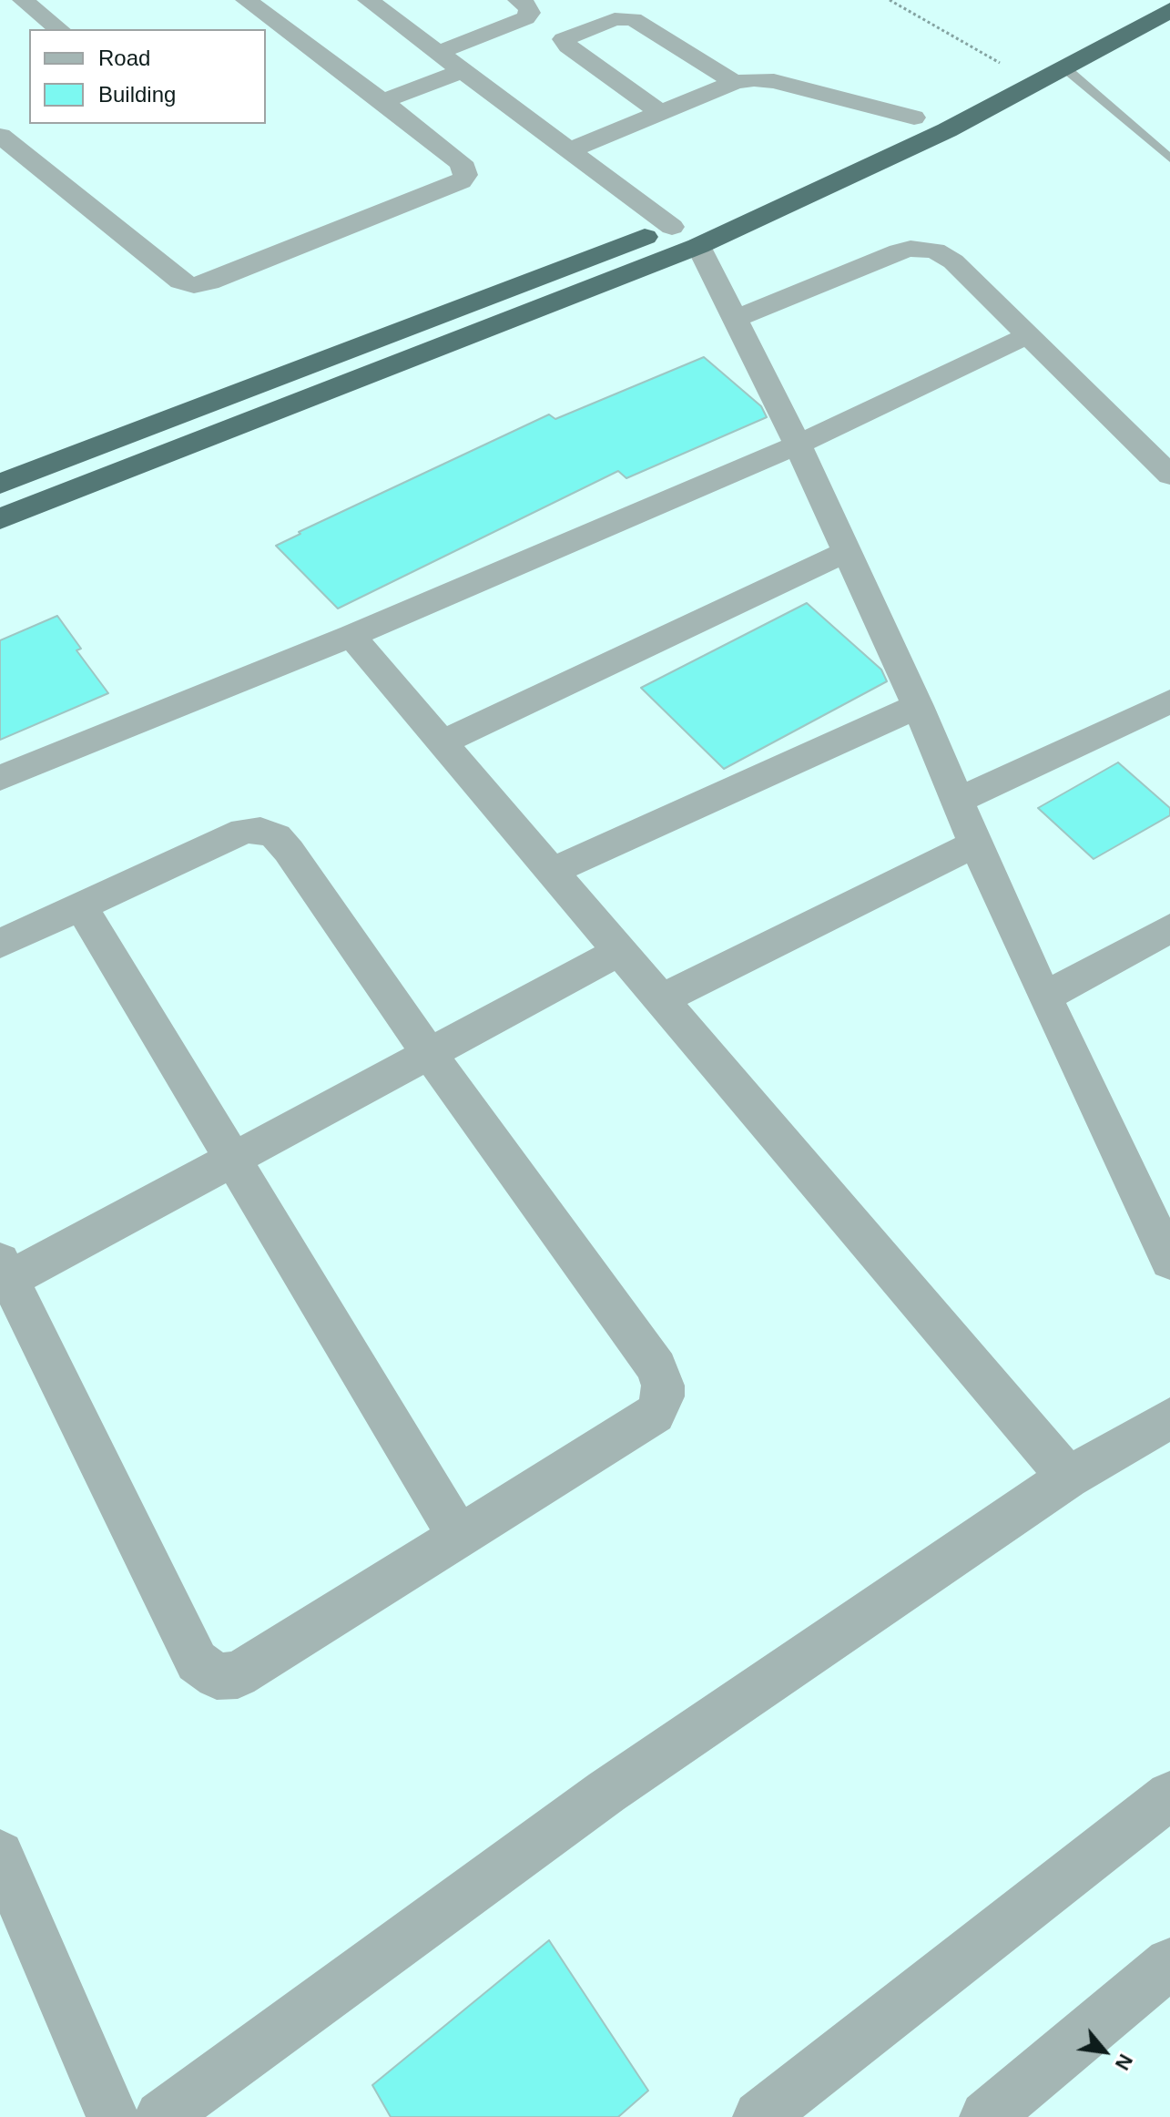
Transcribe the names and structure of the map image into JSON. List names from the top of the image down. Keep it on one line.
{"legend":["Road","Building"],"north":"bottom right"}
